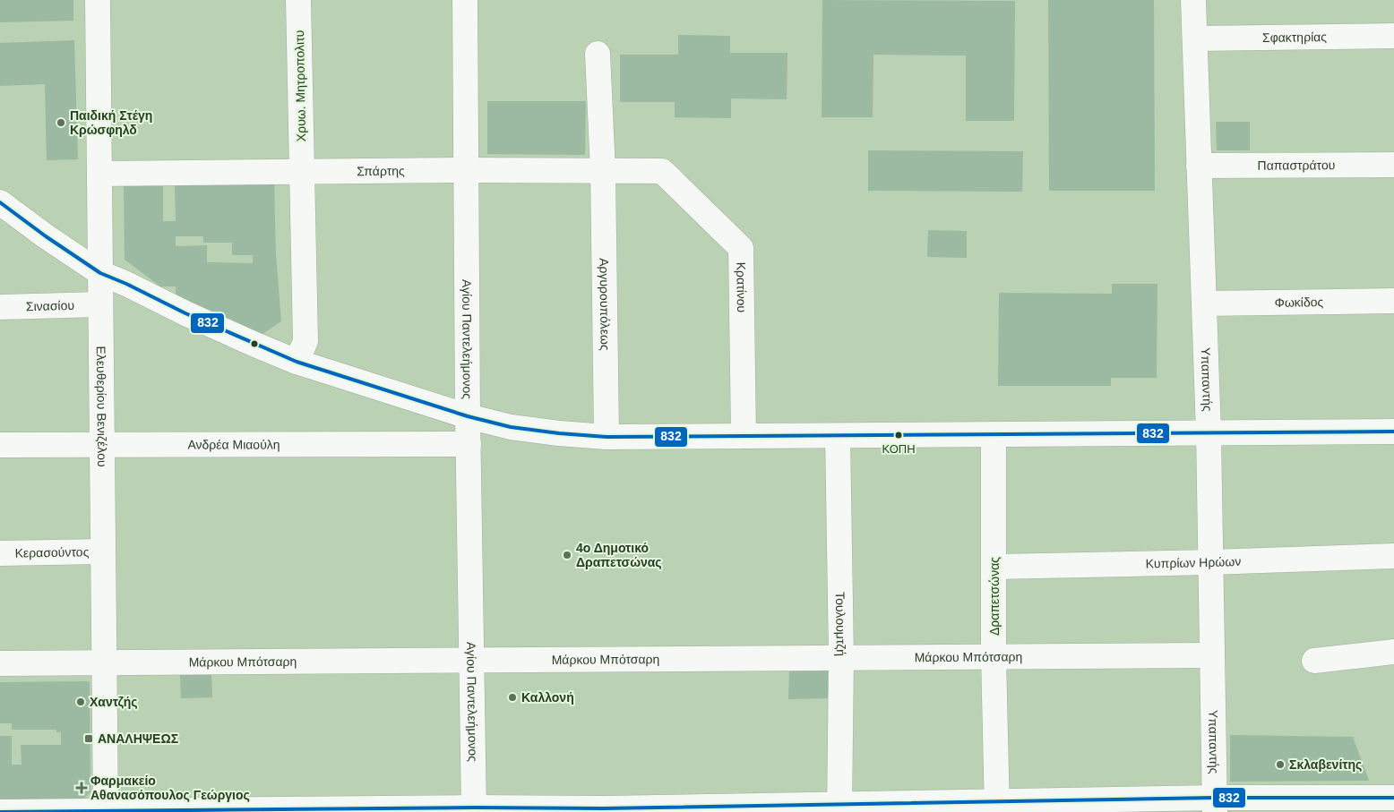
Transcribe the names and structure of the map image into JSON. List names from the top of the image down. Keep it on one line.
{"streets":{"street":["Σφακτηρίας","Χρυω. Μητροπολιτυ","Παπαστράτου","Σπάρτης","Κρατίνου","Φωκίδος","Αργυρουπόλεως","Σινασίου","Αγίου Παντελεήμονος","Υπαπαντής","Ελευθερίου Βενιζέλου","Ανδρέα Μιαούλη","Κερασούντος","Κυπρίων Ηρώων","Δραπετσώνας","Τουλουμτζή","Μάρκου Μπότσαρη"]},"crossings":[["Σφακτηρίας","Υπαπαντής"],["Χρυω. Μητροπολιτυ","Σπάρτης"],["Παπαστράτου","Υπαπαντής"],["Σπάρτης","Κρατίνου"],["Σπάρτης","Αργυρουπόλεως"],["Σπάρτης","Αγίου Παντελεήμονος"],["Σπάρτης","Ελευθερίου Βενιζέλου"],["Φωκίδος","Υπαπαντής"],["Σινασίου","Ελευθερίου Βενιζέλου"],["Αγίου Παντελεήμονος","Ανδρέα Μιαούλη"],["Αγίου Παντελεήμονος","Μάρκου Μπότσαρη"],["Υπαπαντής","Κυπρίων Ηρώων"],["Υπαπαντής","Μάρκου Μπότσαρη"],["Ελευθερίου Βενιζέλου","Ανδρέα Μιαούλη"],["Ελευθερίου Βενιζέλου","Κερασούντος"],["Ελευθερίου Βενιζέλου","Μάρκου Μπότσαρη"],["Κυπρίων Ηρώων","Δραπετσώνας"],["Δραπετσώνας","Μάρκου Μπότσαρη"],["Τουλουμτζή","Μάρκου Μπότσαρη"]],"places":{"other":["Παιδική Στέγη Κρώσφηλδ","ΚΟΠΗ","4ο Δημοτικό Δραπετσώνας","Καλλονή","Χαντζής","Σκλαβενίτης"],"transit":["ΑΝΑΛΗΨΕΩΣ"],"health":["Φαρμακείο Αθανασόπουλος Γεώργιος"]},"lines":["transit line 832"]}
